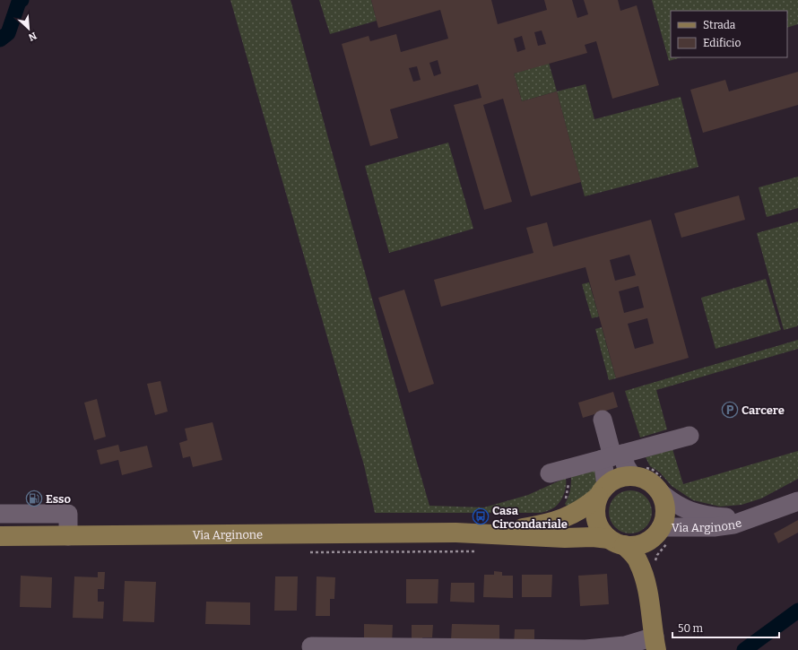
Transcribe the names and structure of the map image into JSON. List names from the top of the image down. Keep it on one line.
{"streets":{"main road":["Via Arginone"]},"places":{"parking":["Carcere"],"fuel station":["Esso"],"bus stop":["Casa Circondariale"]},"legend":["Strada","Edificio"],"scale_bar":"50 m","north":"bottom right"}
